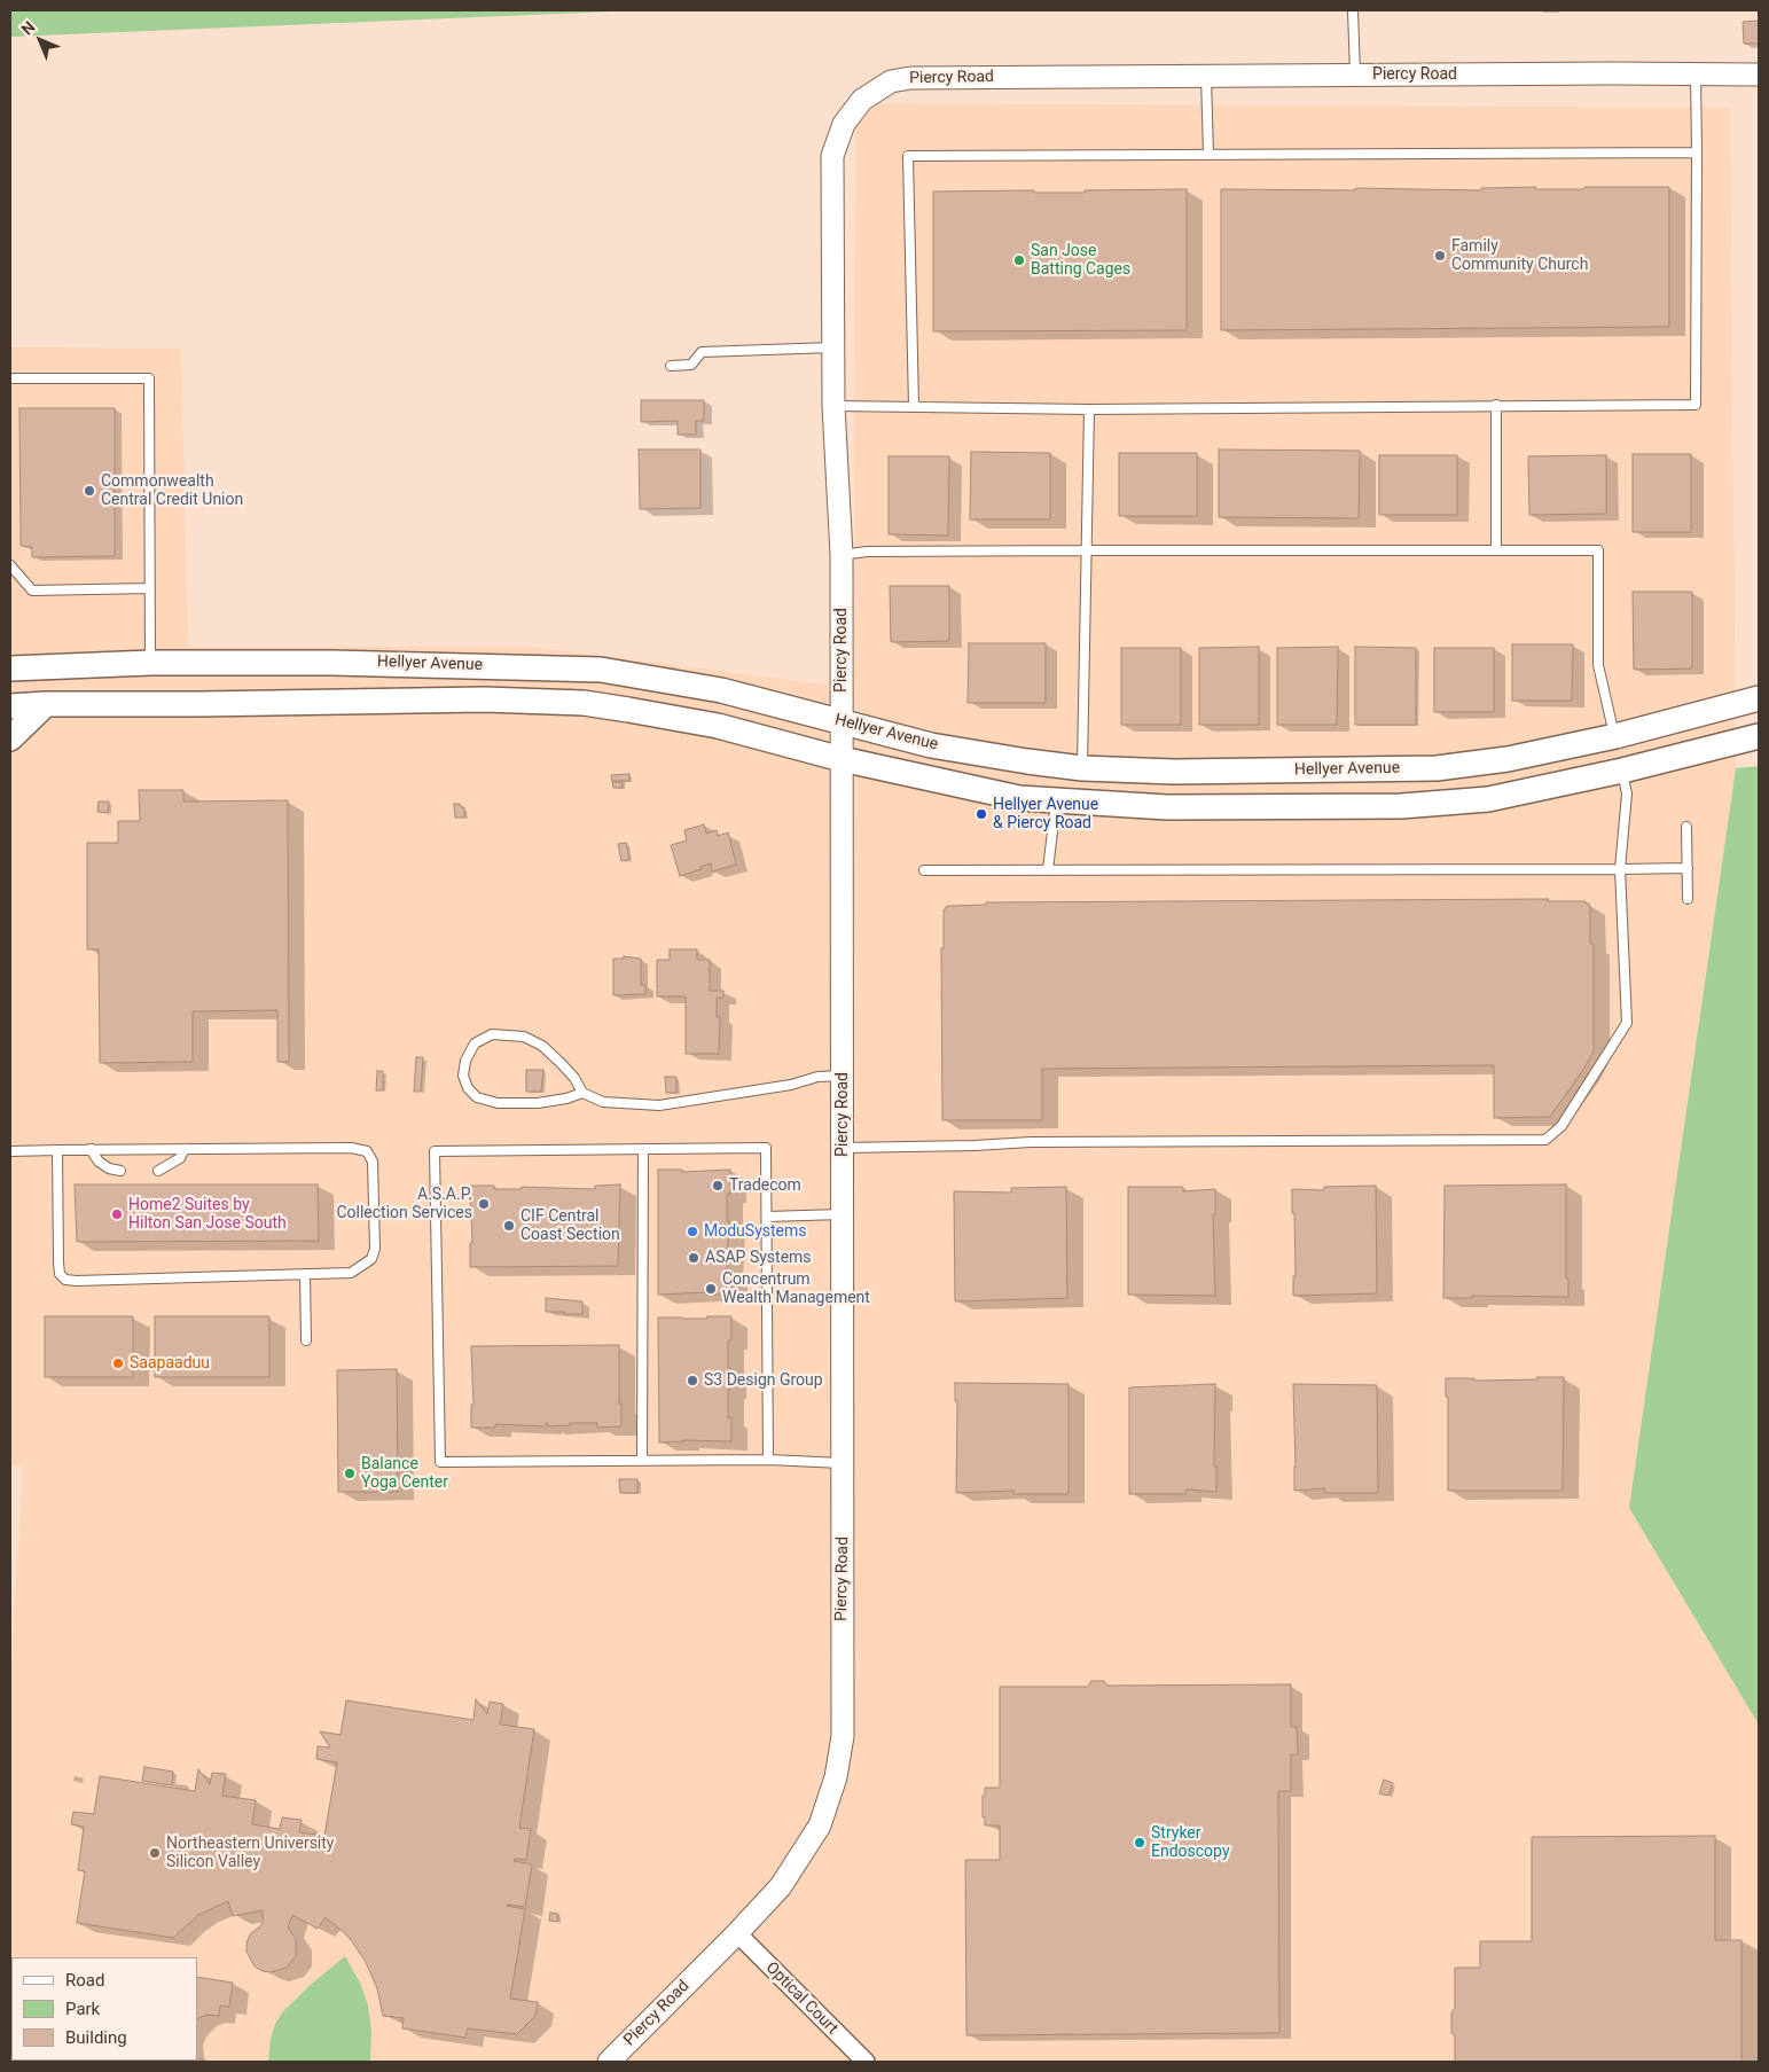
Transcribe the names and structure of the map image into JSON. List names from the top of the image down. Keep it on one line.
{"streets":{"main road":["Hellyer Avenue"],"street":["Piercy Road","Optical Court"]},"crossings":[["Piercy Road","Hellyer Avenue"],["Piercy Road","Optical Court"]],"places":["Family Community Church","San Jose Batting Cages","Commonwealth Central Credit Union","Hellyer Avenue & Piercy Road","Tradecom","A.S.A.P. Collection Services","Home2 Suites by Hilton San Jose South","CIF Central Coast Section","ModuSystems","ASAP Systems","Concentrum Wealth Management","Saapaaduu","S3 Design Group","Balance Yoga Center","Stryker Endoscopy","Northeastern University Silicon Valley"],"legend":["Road","Park","Building"],"north":"top left"}
